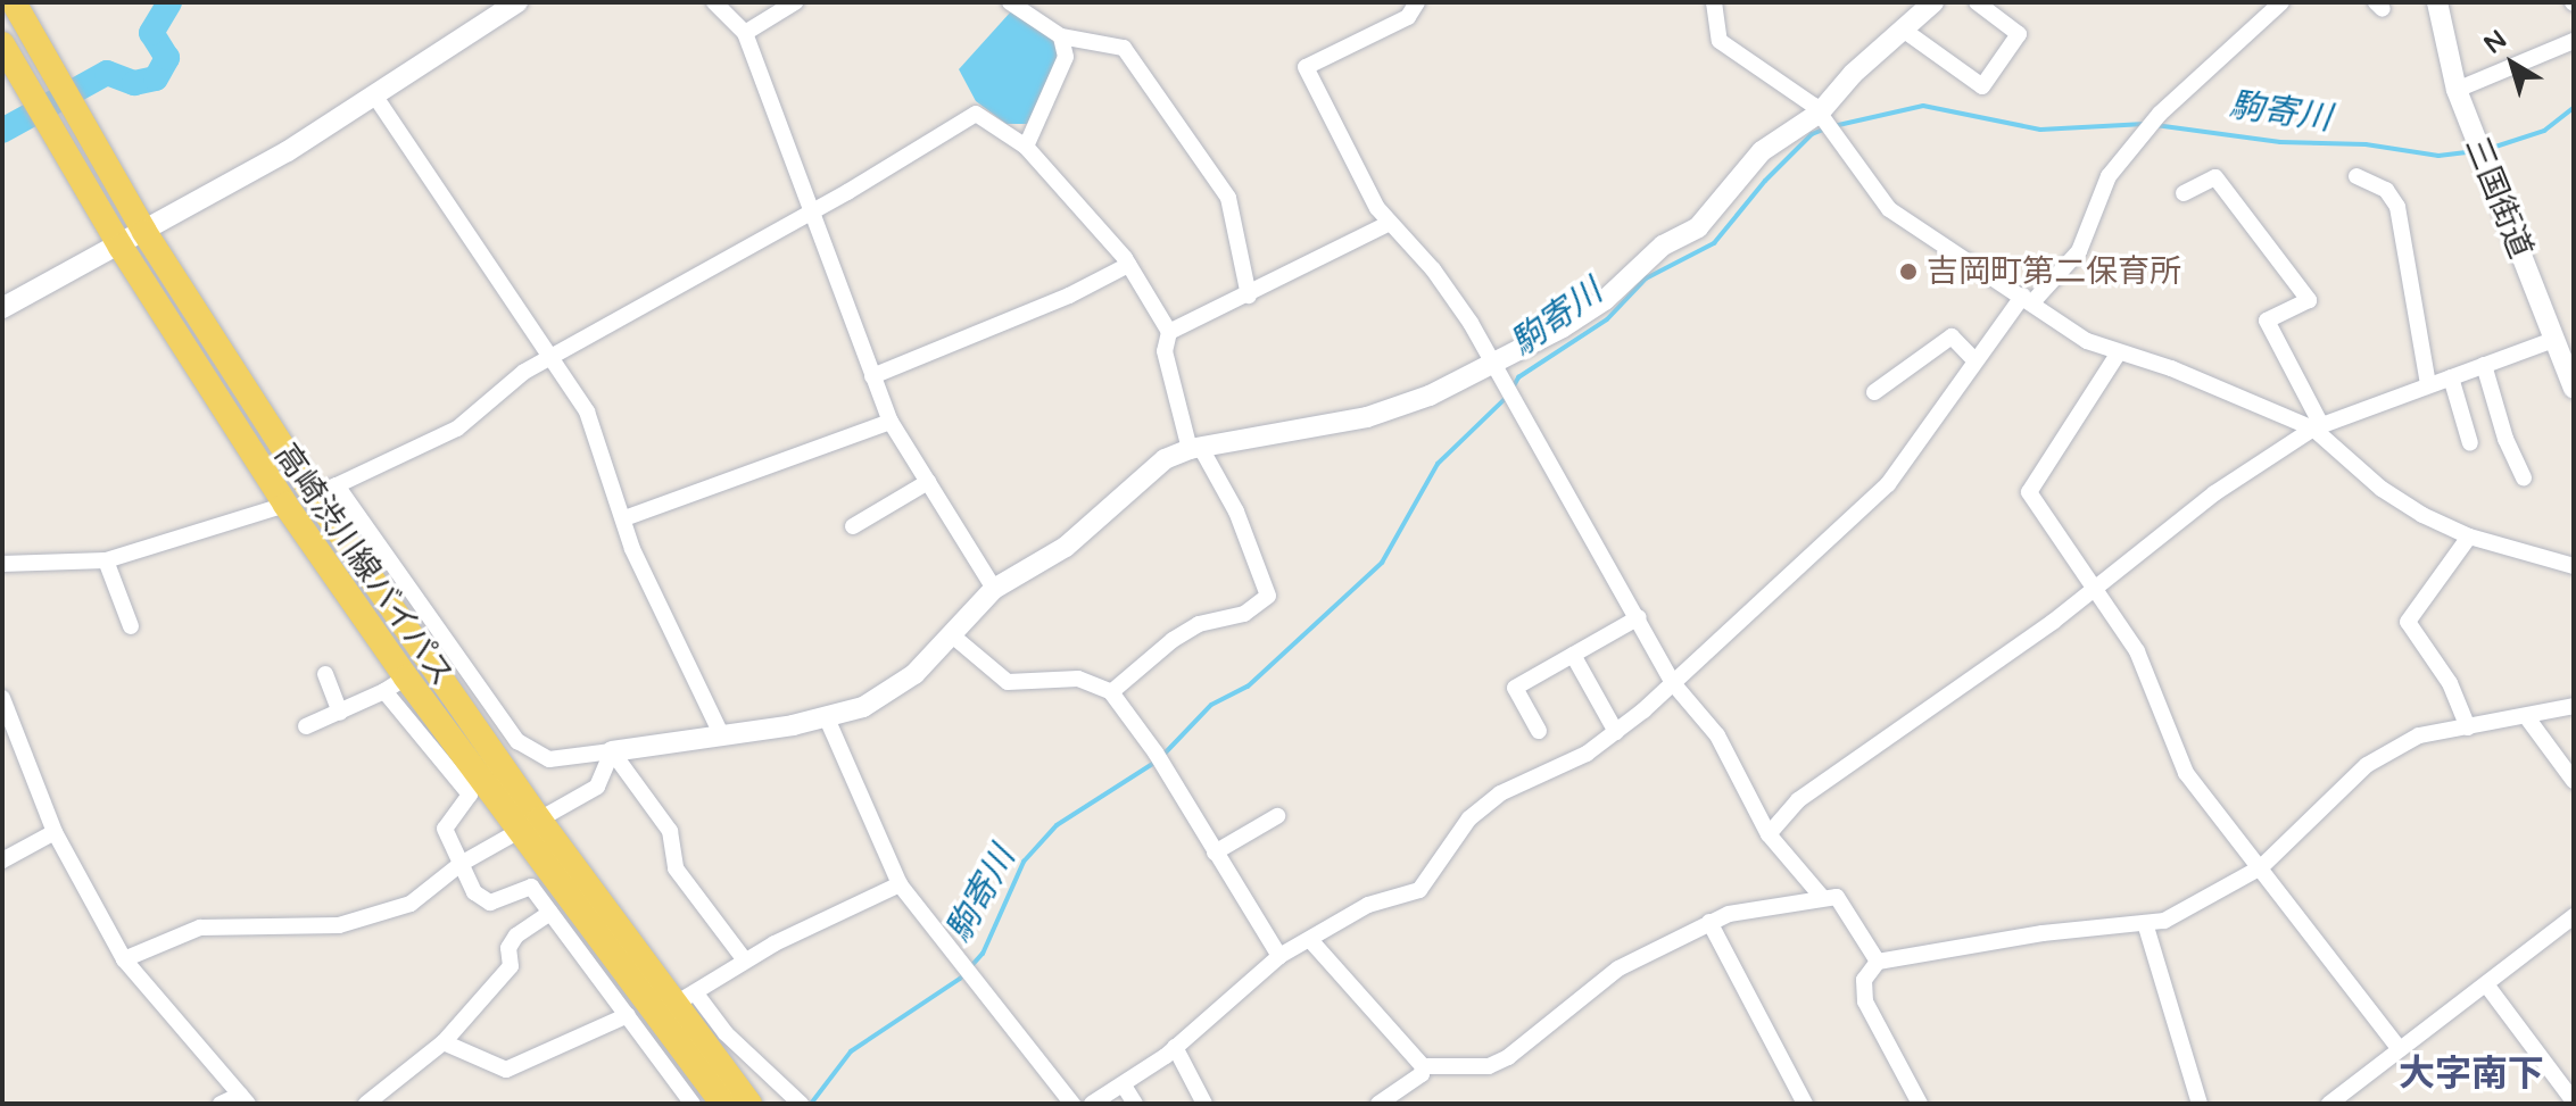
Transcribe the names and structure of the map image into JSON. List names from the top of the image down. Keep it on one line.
{"streets":{"main road":["高崎渋川線バイパス"],"street":["三国街道"]},"districts":["大字南下"],"water":["駒寄川"],"places":["吉岡町第二保育所"],"north":"top left"}
